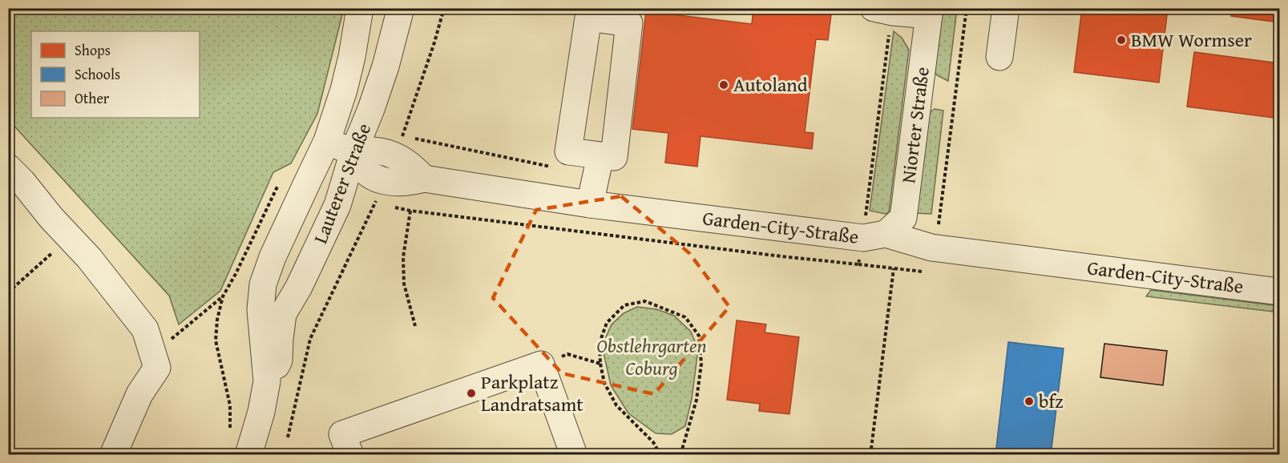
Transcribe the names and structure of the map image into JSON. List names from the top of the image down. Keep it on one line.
{"streets":{"street":["Niorter Straße","Lauterer Straße","Garden-City-Straße"]},"crossings":[["Niorter Straße","Garden-City-Straße"]],"parks":["Obstlehrgarten Coburg"],"places":["BMW Wormser","Autoland","Parkplatz Landratsamt","bfz"],"legend":["Shops","Schools","Other"]}
